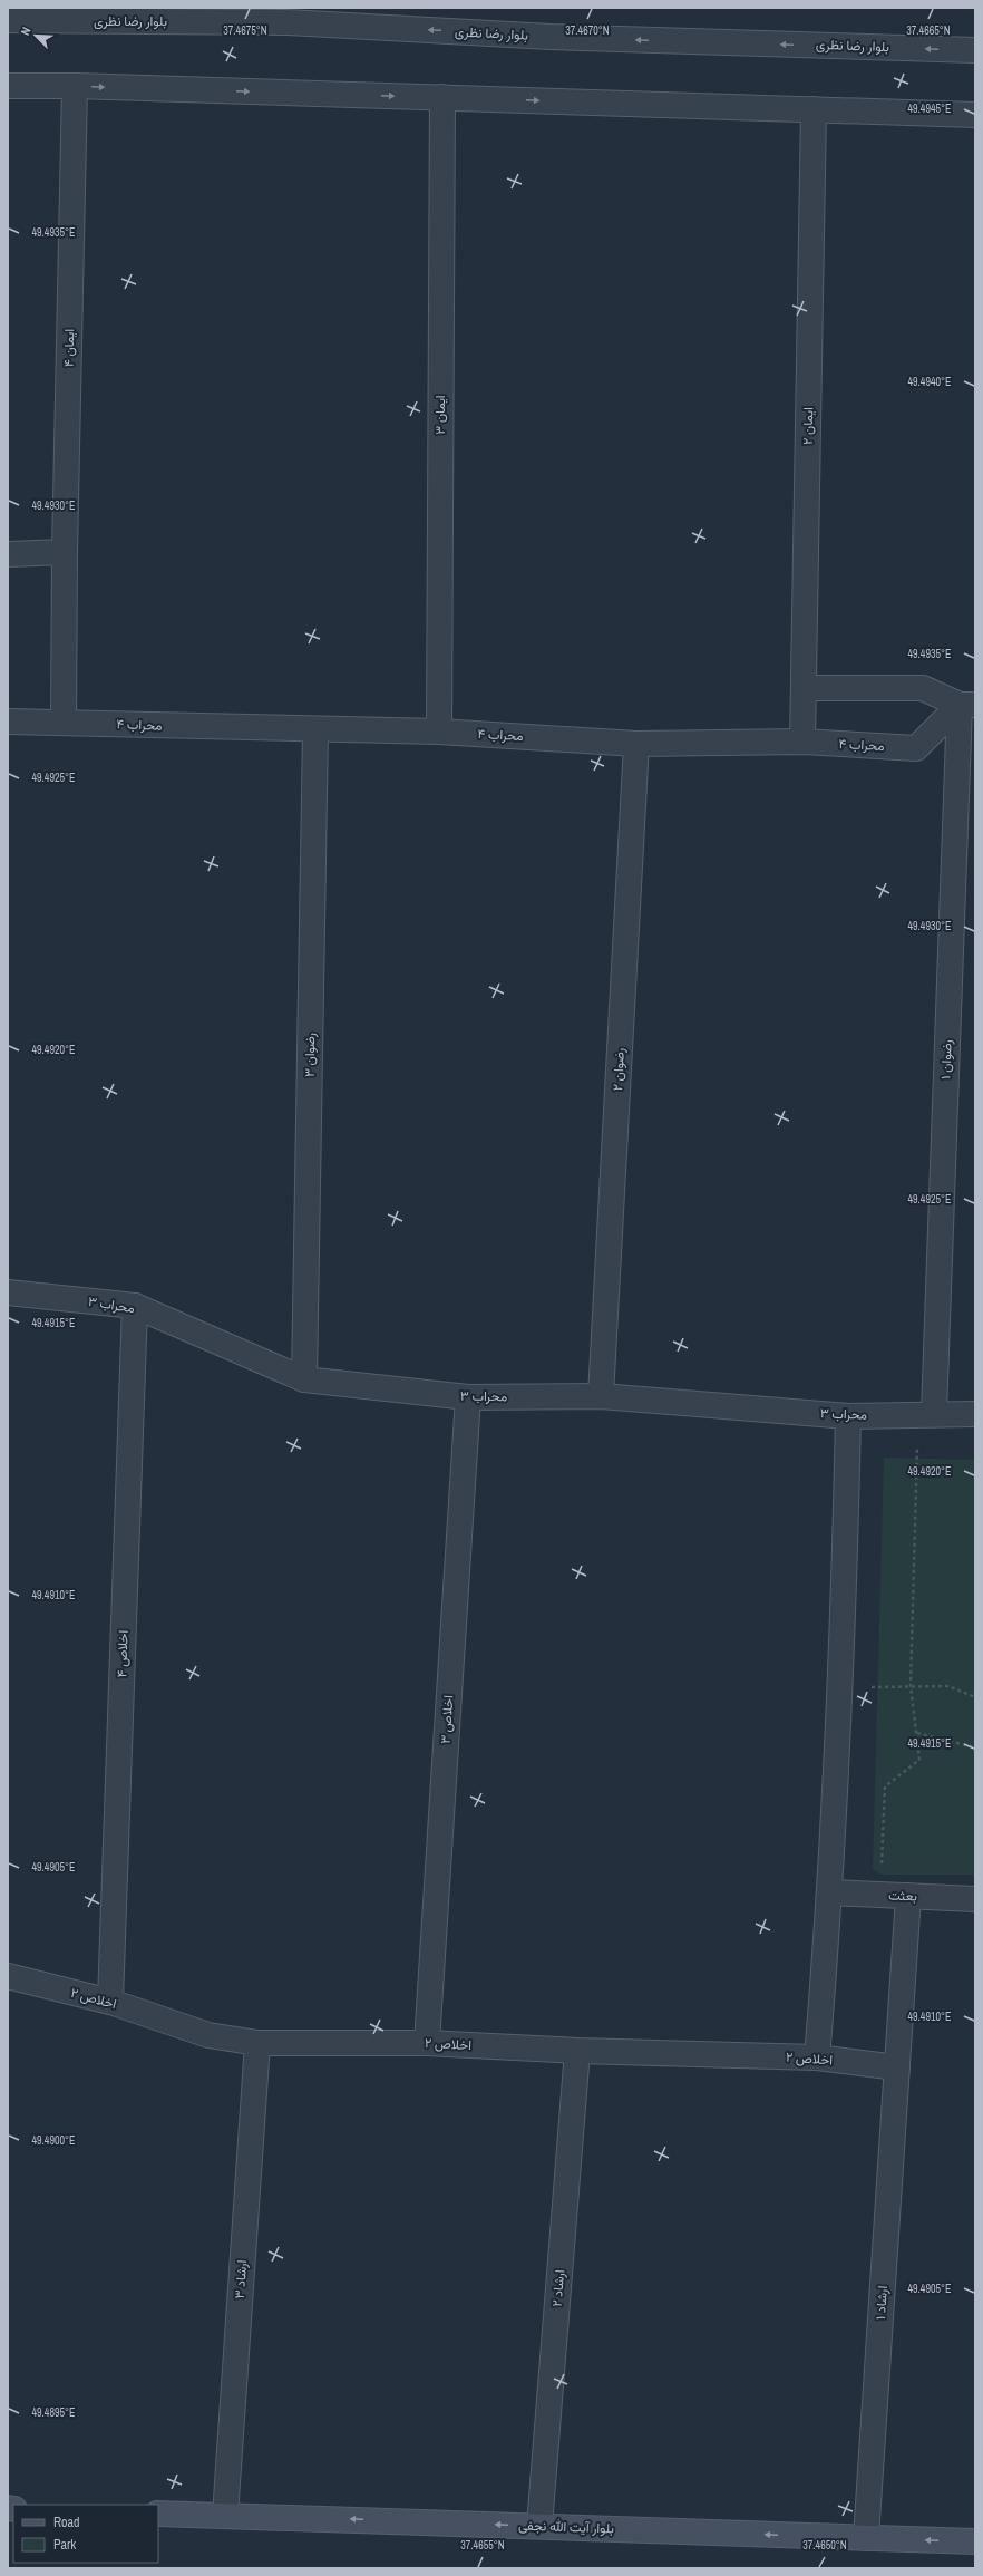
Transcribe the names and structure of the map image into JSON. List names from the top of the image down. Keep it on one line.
{"streets":{"main road":["بلوار آیت الله نجفی"],"street":["بلوار رضا نظری","ایمان ۴","ایمان ۳","ایمان ۲","محراب ۴","رضوان ۳","رضوان ۱","رضوان ۲","محراب ۳","اخلاص ۴","اخلاص ۳","بعثت","اخلاص ۲","ارشاد ۳","ارشاد ۲","ارشاد ۱"]},"crossings":[["ایمان ۴","محراب ۴"],["ایمان ۳","محراب ۴"],["ایمان ۲","محراب ۴"],["محراب ۴","رضوان ۳"],["محراب ۴","رضوان ۱"],["محراب ۴","رضوان ۲"],["رضوان ۳","محراب ۳"],["رضوان ۱","محراب ۳"],["رضوان ۲","محراب ۳"],["محراب ۳","اخلاص ۴"],["محراب ۳","اخلاص ۳"],["اخلاص ۴","اخلاص ۲"],["اخلاص ۳","اخلاص ۲"],["بعثت","ارشاد ۱"],["اخلاص ۲","ارشاد ۳"],["اخلاص ۲","ارشاد ۲"],["اخلاص ۲","ارشاد ۱"],["ارشاد ۳","بلوار آیت الله نجفی"],["ارشاد ۲","بلوار آیت الله نجفی"],["ارشاد ۱","بلوار آیت الله نجفی"]],"one_way":["بلوار آیت الله نجفی"],"legend":["Road","Park"],"north":"top left","coordinates":["37.4675°N","37.4670°N","37.4665°N","49.4945°E","49.4935°E","49.4940°E","49.4930°E","49.4925°E","49.4920°E","49.4915°E","49.4910°E","49.4905°E","49.4900°E","49.4895°E","37.4655°N","37.4650°N"]}
